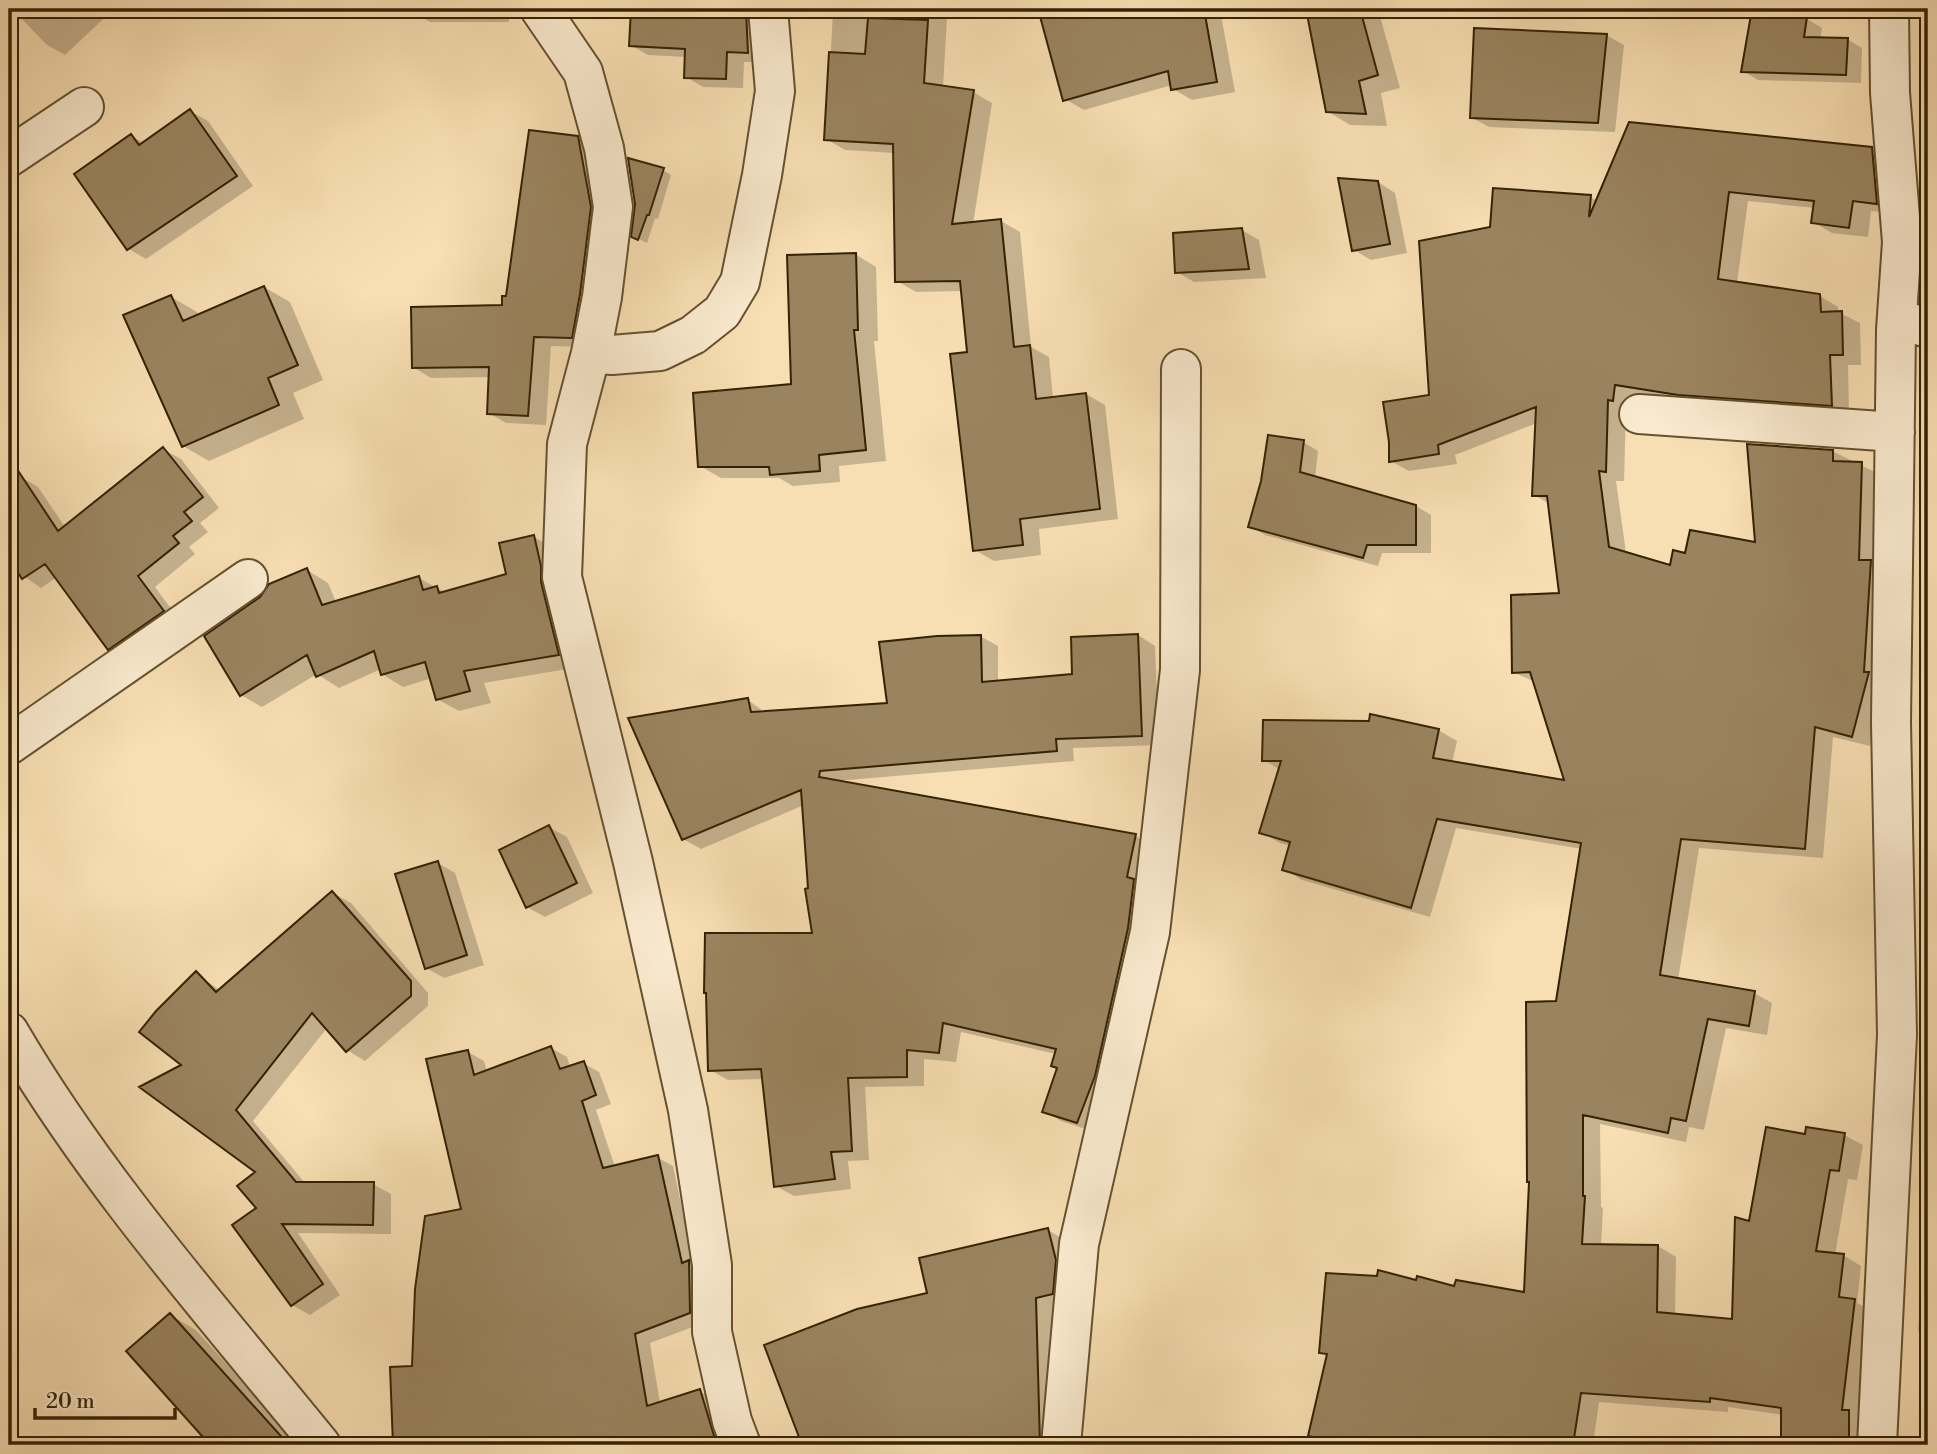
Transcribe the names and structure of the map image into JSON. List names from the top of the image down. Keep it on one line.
{"scale_bar":"20 m"}
